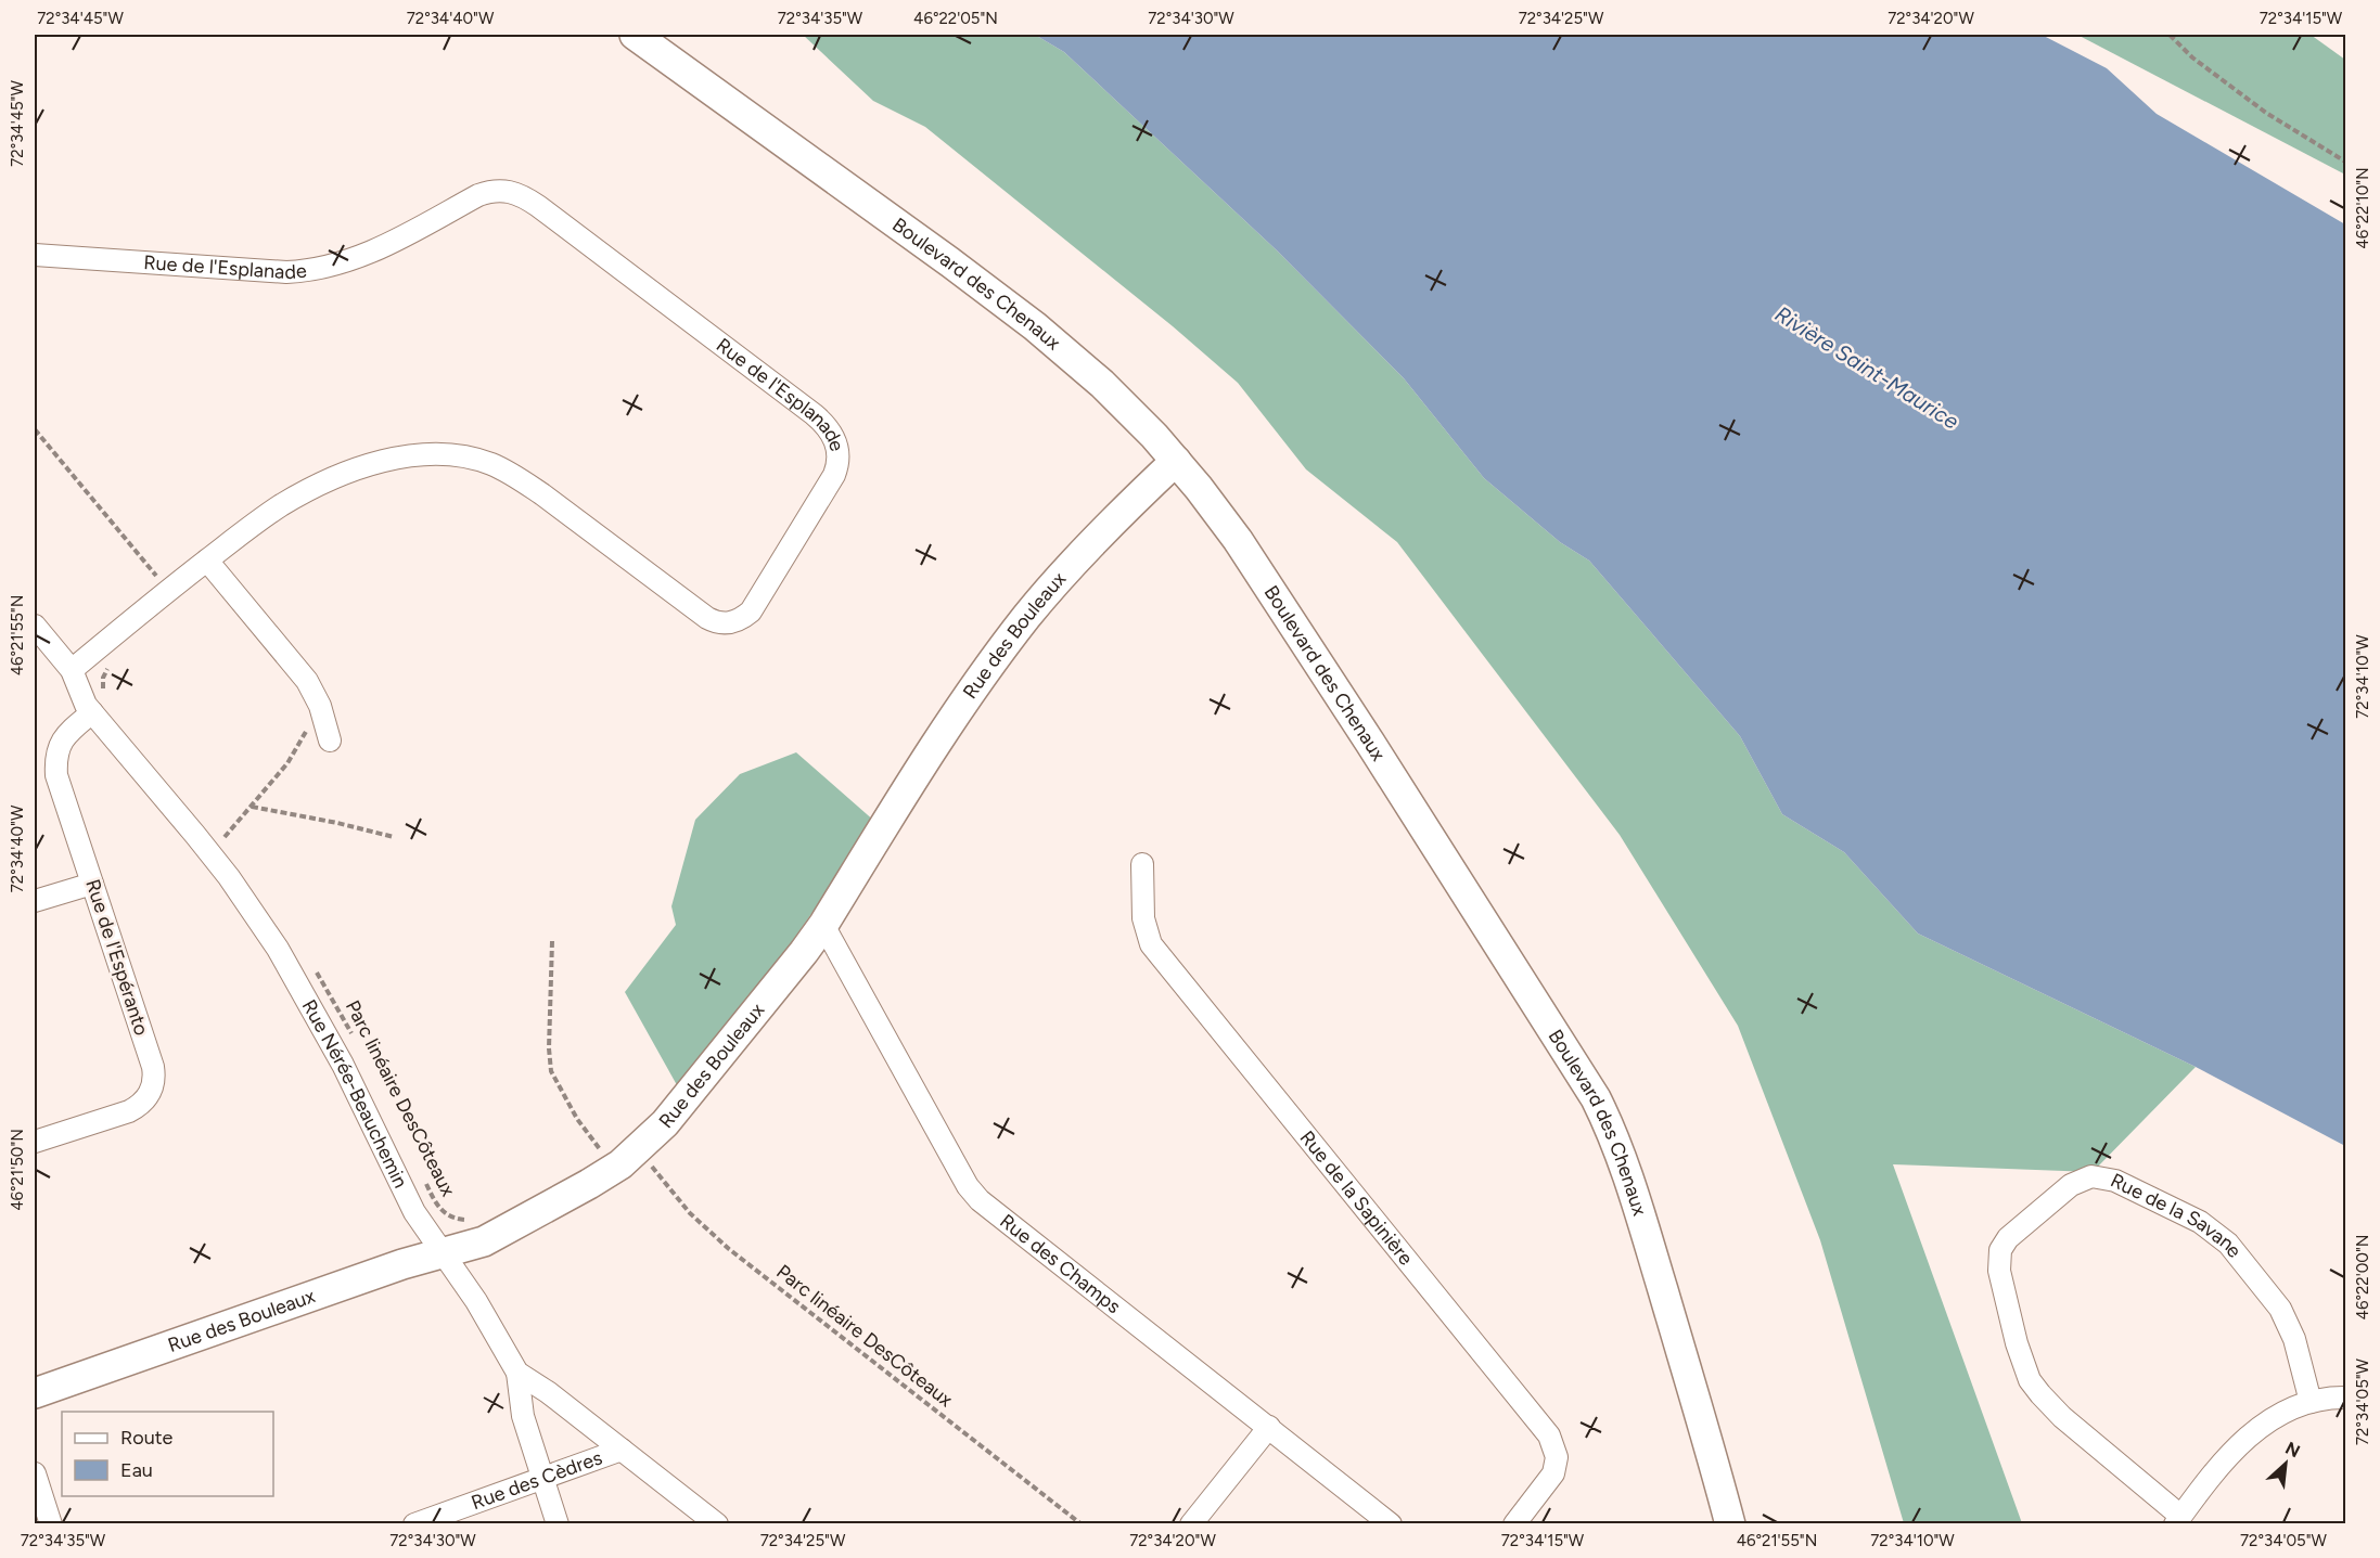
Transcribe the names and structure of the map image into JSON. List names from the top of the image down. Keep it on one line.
{"streets":{"street":["Rue de l'Esplanade","Boulevard des Chenaux","Rue des Bouleaux","Rue de l'Espéranto","Rue Nérée-Beauchemin","Rue de la Sapinière","Rue de la Savane","Rue des Champs","Rue des Cèdres"],"path":["Parc linéaire DesCôteaux"]},"crossings":[["Rue de l'Esplanade","Rue Nérée-Beauchemin"],["Boulevard des Chenaux","Rue des Bouleaux"],["Rue des Bouleaux","Rue Nérée-Beauchemin"],["Rue des Bouleaux","Parc linéaire DesCôteaux"],["Rue des Bouleaux","Rue des Champs"],["Rue de l'Espéranto","Rue Nérée-Beauchemin"],["Rue Nérée-Beauchemin","Rue des Cèdres"]],"water":["Rivière Saint-Maurice"],"legend":["Route","Eau"],"north":"top right","coordinates":["72°34'45\"W","72°34'40\"W","72°34'35\"W","46°22'05\"N","72°34'30\"W","72°34'25\"W","72°34'20\"W","72°34'15\"W","46°22'10\"N","46°21'55\"N","72°34'10\"W","46°21'50\"N","46°22'00\"N","72°34'05\"W"]}
